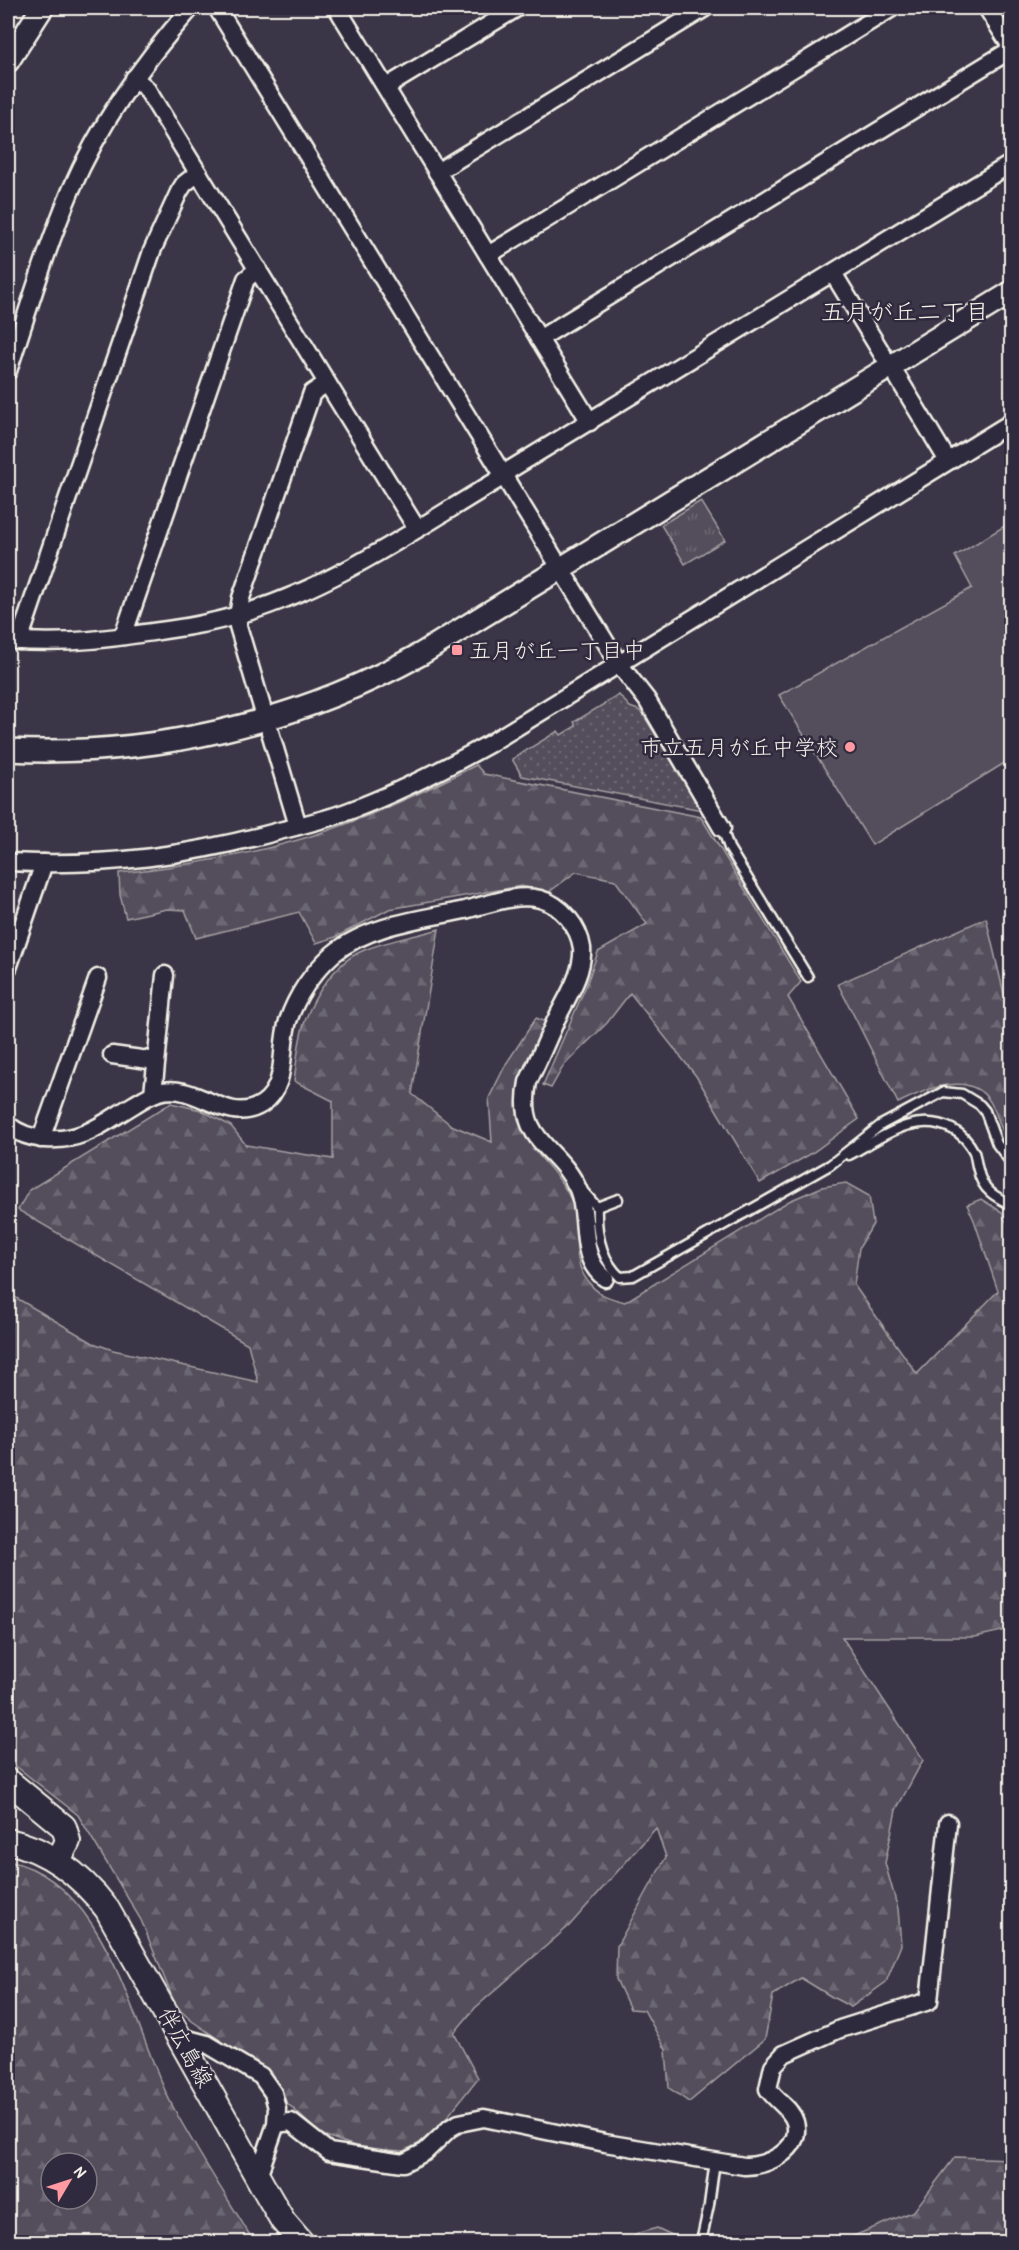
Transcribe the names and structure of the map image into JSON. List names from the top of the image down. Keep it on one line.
{"streets":{"main road":["伴広島線"]},"districts":["五月が丘二丁目"],"places":{"transit":["五月が丘一丁目中"],"other":["市立五月が丘中学校"]},"north":"top right"}
